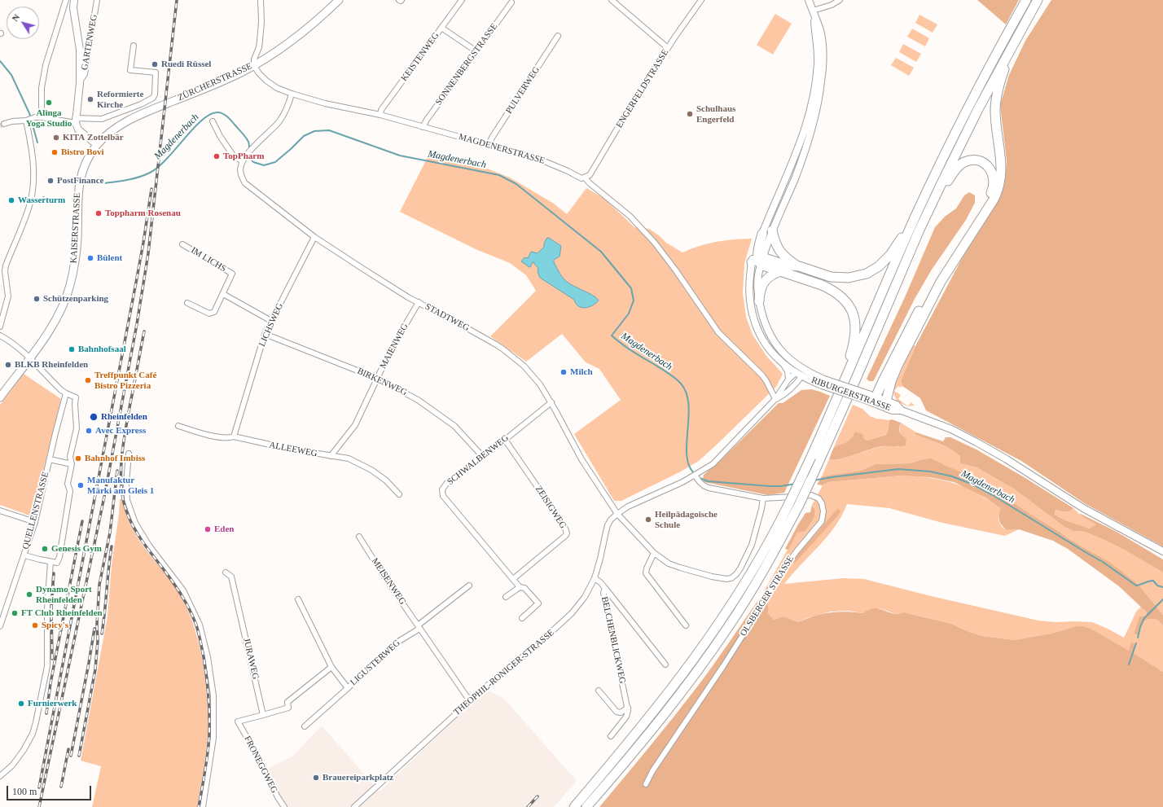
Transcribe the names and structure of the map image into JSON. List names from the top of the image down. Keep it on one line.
{"streets":{"main road":["ZÜRCHERSTRASSE","KAISERSTRASSE","RIBURGERSTRASSE"],"street":["GARTENWEG","KEISTENWEG","SONNENBERGSTRASSE","ENGERFELDSTRASSE","PULVERWEG","MAGDENERSTRASSE","IM LICHS","STADTWEG","LICHSWEG","MAIENWEG","BIRKENWEG","ALLEEWEG","SCHWALBENWEG","ZEISIGWEG","QUELLENSTRASSE","MEISENWEG","OLSBERGER STRASSE","BELCHENBLICKWEG","JURAWEG","LIGUSTERWEG","THEOPHIL-RONIGER-STRASSE","FRONEGGWEG"]},"crossings":[["KEISTENWEG","MAGDENERSTRASSE"],["SONNENBERGSTRASSE","MAGDENERSTRASSE"],["ZÜRCHERSTRASSE","MAGDENERSTRASSE"],["ZÜRCHERSTRASSE","KAISERSTRASSE"],["ENGERFELDSTRASSE","MAGDENERSTRASSE"],["PULVERWEG","MAGDENERSTRASSE"],["MAGDENERSTRASSE","STADTWEG"],["MAGDENERSTRASSE","THEOPHIL-RONIGER-STRASSE"],["STADTWEG","LICHSWEG"],["STADTWEG","MAIENWEG"],["STADTWEG","SCHWALBENWEG"],["STADTWEG","OLSBERGER STRASSE"],["STADTWEG","THEOPHIL-RONIGER-STRASSE"],["LICHSWEG","BIRKENWEG"],["LICHSWEG","ALLEEWEG"],["MAIENWEG","BIRKENWEG"],["MAIENWEG","ALLEEWEG"],["BIRKENWEG","SCHWALBENWEG"],["SCHWALBENWEG","ZEISIGWEG"],["MEISENWEG","LIGUSTERWEG"],["MEISENWEG","THEOPHIL-RONIGER-STRASSE"],["OLSBERGER STRASSE","THEOPHIL-RONIGER-STRASSE"],["BELCHENBLICKWEG","THEOPHIL-RONIGER-STRASSE"],["JURAWEG","FRONEGGWEG"]],"water":["Magdenerbach"],"places":["Ruedi Rüssel","Reformierte Kirche","Alinga Yoga Studio","Schulhaus Engerfeld","KITA Zottelbär","Bistro Bovi","TopPharm","PostFinance","Wasserturm","Toppharm Rosenau","Bülent","Schützenparking","Bahnhofsaal","BLKB Rheinfelden","Milch","Treffpunkt Café Bistro Pizzeria","Rheinfelden","Avec Express","Bahnhof Imbiss","Manufaktur Märki am Gleis 1","Heilpädagoische Schule","Eden","Genesis Gym","Dynamo Sport Rheinfelden","FT Club Rheinfelden","Spicy's","Furnierwerk","Brauereiparkplatz"],"scale_bar":"100 m","north":"top left"}
